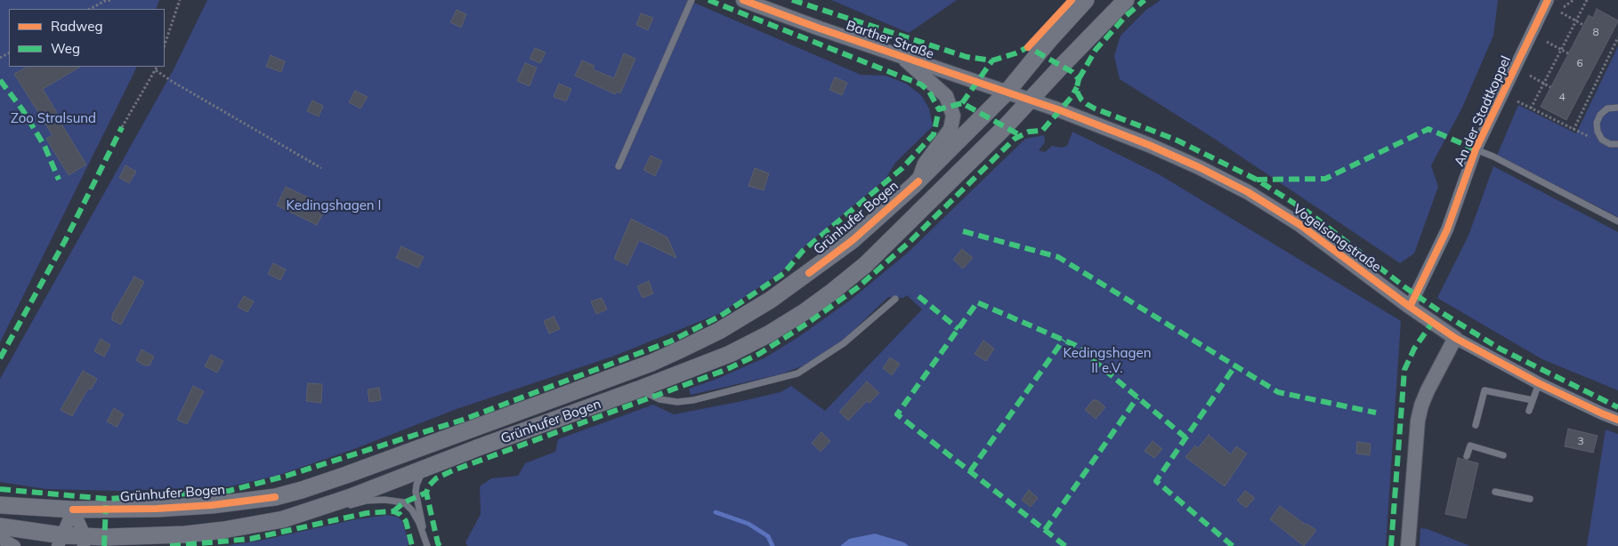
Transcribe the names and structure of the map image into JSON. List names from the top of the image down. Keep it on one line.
{"streets":{"main road":["Grünhufer Bogen"],"street":["Barther Straße","An der Stadtkoppel","Vogelsangstraße"]},"crossings":[["Barther Straße","Grünhufer Bogen"],["Barther Straße","Vogelsangstraße"],["An der Stadtkoppel","Vogelsangstraße"],["Grünhufer Bogen","Vogelsangstraße"]],"parks":["Zoo Stralsund","Kedingshagen I","Kedingshagen II e.V."],"house_numbers":["8","6","4","3"],"legend":["Radweg","Weg"]}
